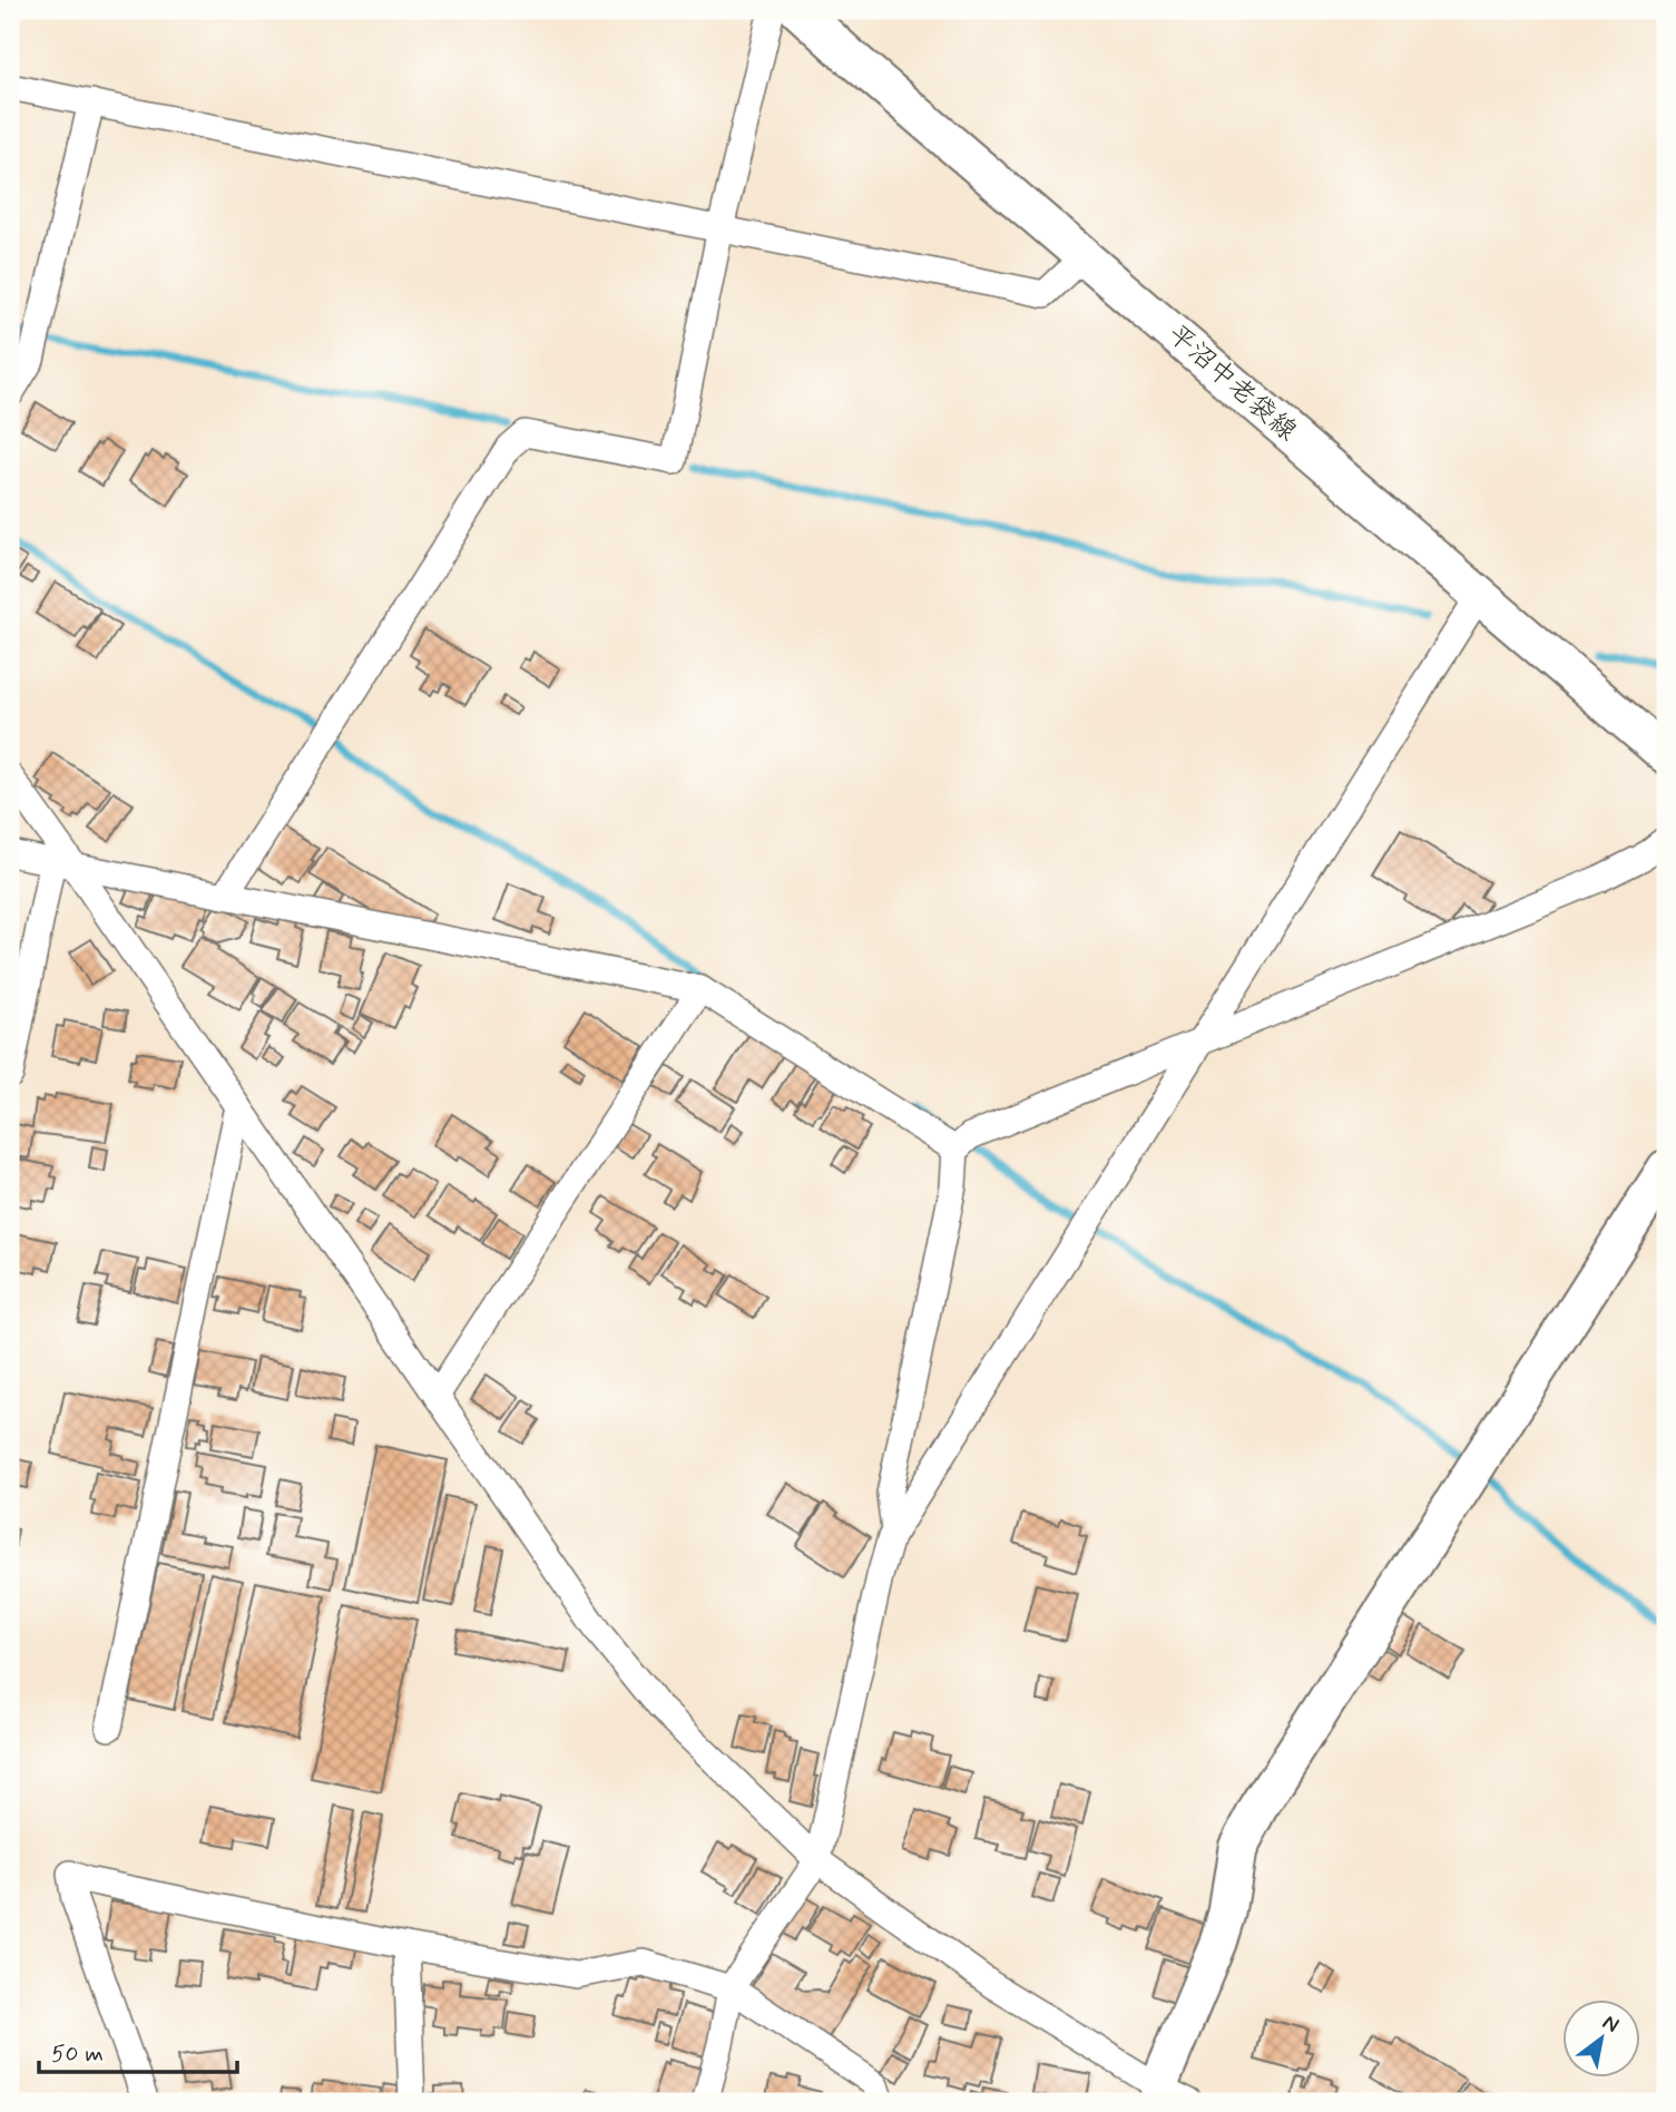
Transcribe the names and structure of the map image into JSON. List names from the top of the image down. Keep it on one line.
{"streets":{"main road":["平沼中老袋線"]},"scale_bar":"50 m","north":"top right"}
